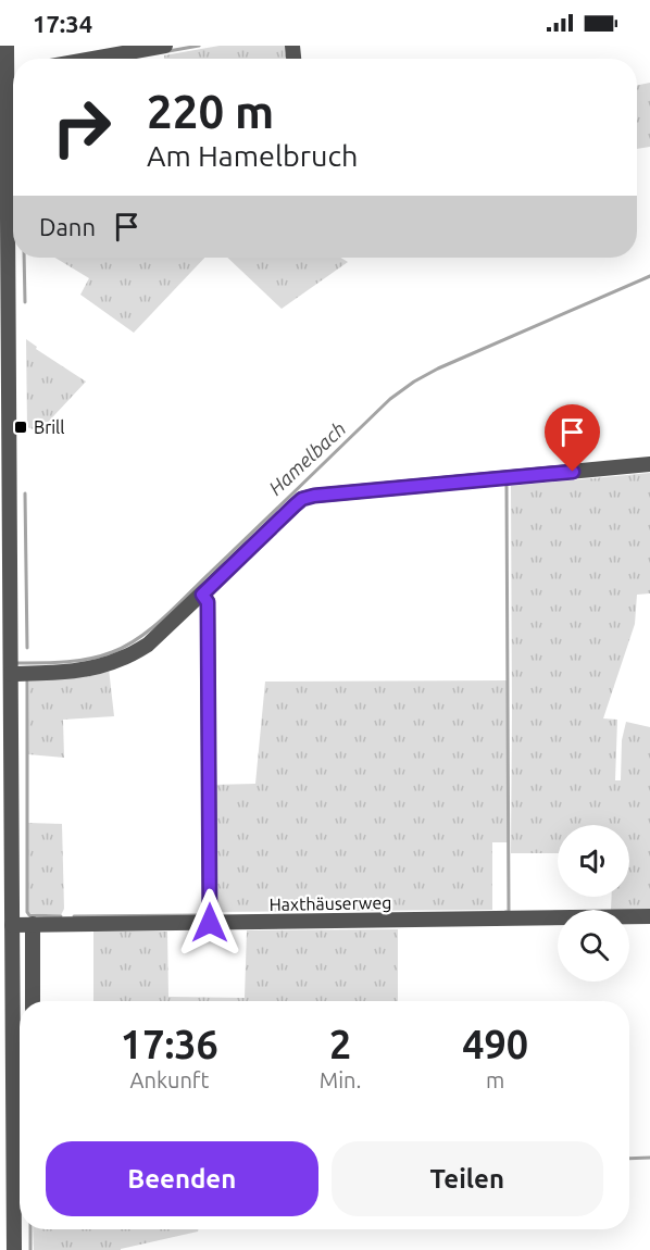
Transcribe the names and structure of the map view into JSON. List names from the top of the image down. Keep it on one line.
{"streets":{"street":["Haxthäuserweg"]},"water":["Hamelbach"],"places":{"transit":["Brill"]},"page":{"status":"17:34","turn":["220 m","Am Hamelbruch"],"then":"Dann","eta":["17:36","Ankunft","2","Min.","490","m"],"buttons":["Beenden","Teilen"]}}
